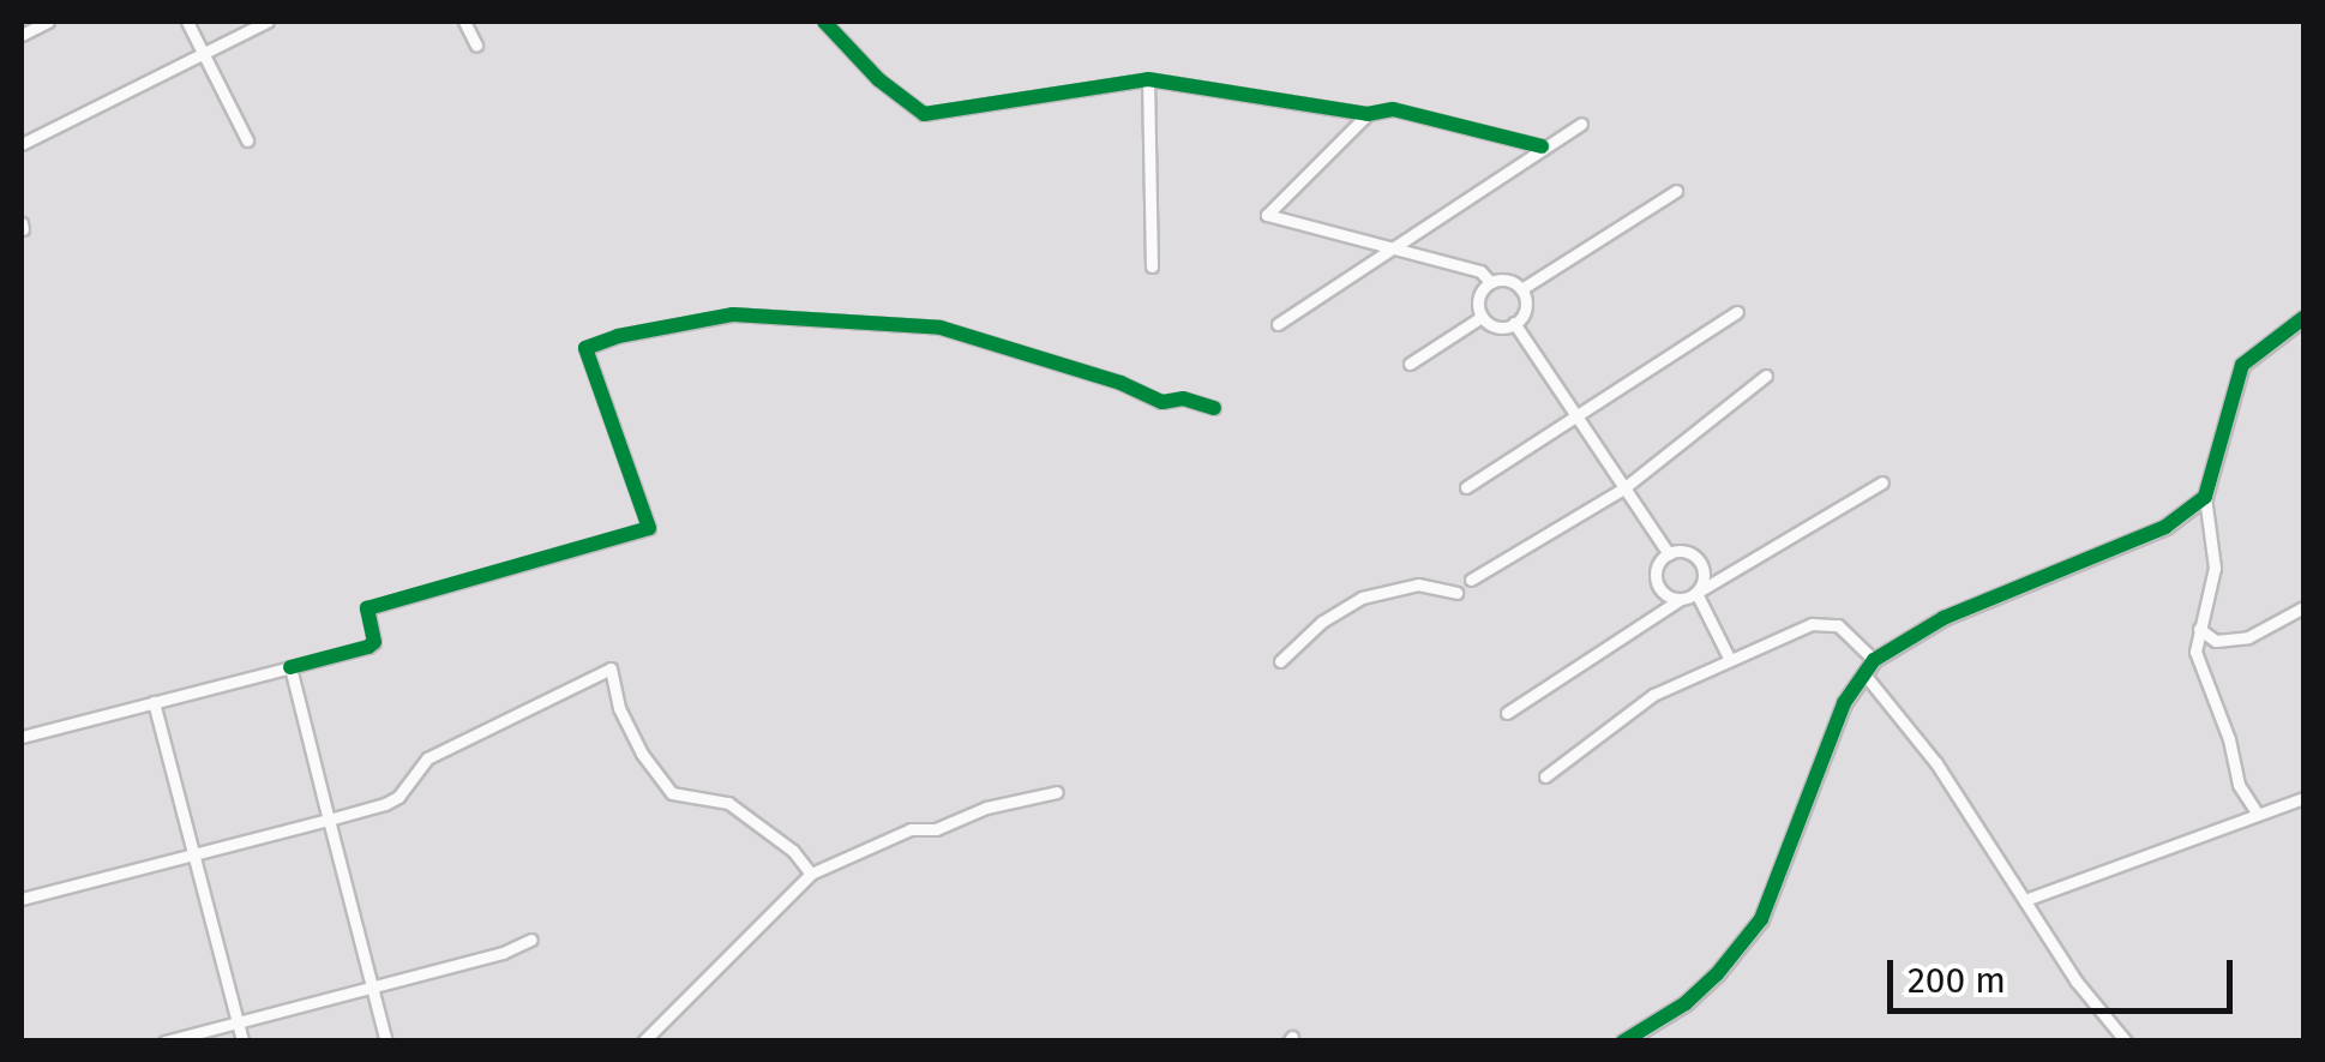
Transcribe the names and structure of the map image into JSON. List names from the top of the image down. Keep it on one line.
{"scale_bar":"200 m"}
